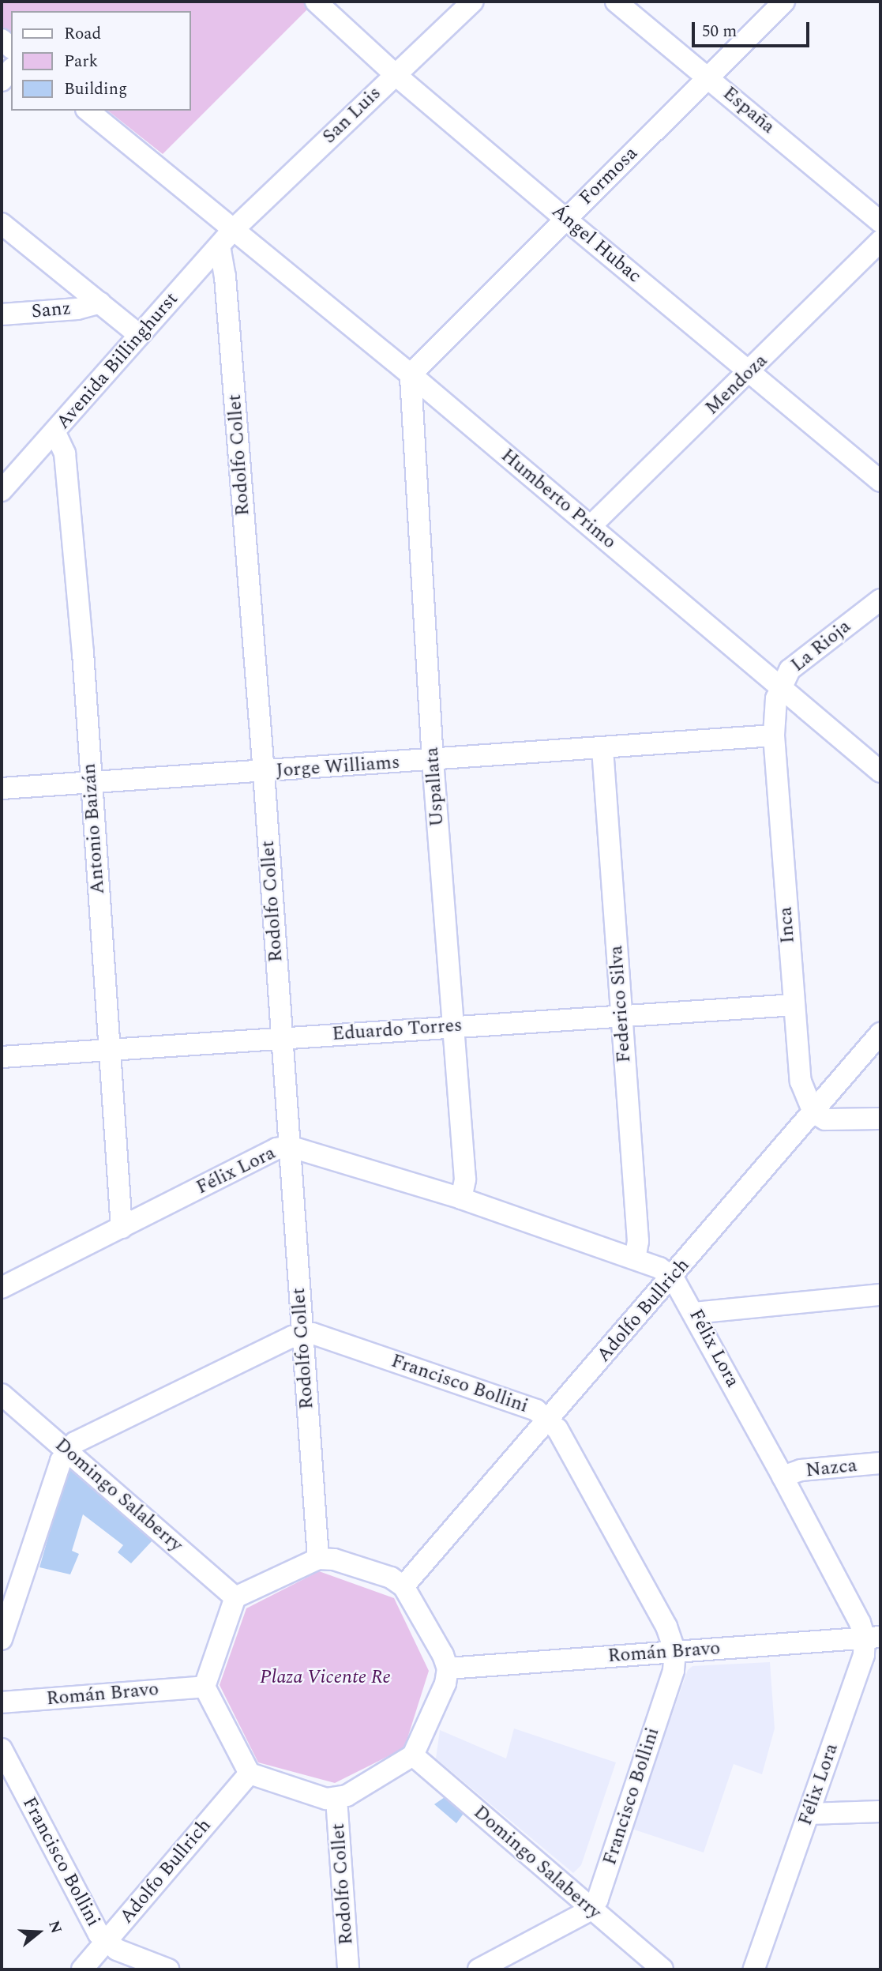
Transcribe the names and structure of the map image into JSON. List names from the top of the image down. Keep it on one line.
{"streets":{"street":["España","San Luis","Formosa","Ángel Hubac","Sanz","Avenida Billinghurst","Mendoza","Rodolfo Collet","Humberto Primo","La Rioja","Jorge Williams","Uspallata","Antonio Baizán","Inca","Federico Silva","Eduardo Torres","Félix Lora","Adolfo Bullrich","Francisco Bollini","Nazca","Domingo Salaberry","Román Bravo"]},"crossings":[["España","Formosa"],["San Luis","Ángel Hubac"],["San Luis","Avenida Billinghurst"],["San Luis","Humberto Primo"],["Formosa","Ángel Hubac"],["Formosa","Humberto Primo"],["Formosa","Uspallata"],["Ángel Hubac","Mendoza"],["Avenida Billinghurst","Rodolfo Collet"],["Avenida Billinghurst","Humberto Primo"],["Avenida Billinghurst","Antonio Baizán"],["Mendoza","Humberto Primo"],["Rodolfo Collet","Jorge Williams"],["Rodolfo Collet","Eduardo Torres"],["Rodolfo Collet","Félix Lora"],["Rodolfo Collet","Francisco Bollini"],["Humberto Primo","La Rioja"],["Humberto Primo","Uspallata"],["La Rioja","Jorge Williams"],["La Rioja","Inca"],["Jorge Williams","Uspallata"],["Jorge Williams","Antonio Baizán"],["Jorge Williams","Inca"],["Jorge Williams","Federico Silva"],["Uspallata","Eduardo Torres"],["Uspallata","Félix Lora"],["Antonio Baizán","Eduardo Torres"],["Antonio Baizán","Félix Lora"],["Inca","Eduardo Torres"],["Inca","Adolfo Bullrich"],["Federico Silva","Eduardo Torres"],["Federico Silva","Félix Lora"],["Félix Lora","Adolfo Bullrich"],["Félix Lora","Nazca"],["Félix Lora","Román Bravo"],["Adolfo Bullrich","Francisco Bollini"],["Francisco Bollini","Domingo Salaberry"],["Francisco Bollini","Román Bravo"]],"parks":["Plaza Vicente Re"],"legend":["Road","Park","Building"],"scale_bar":"50 m","north":"right"}
